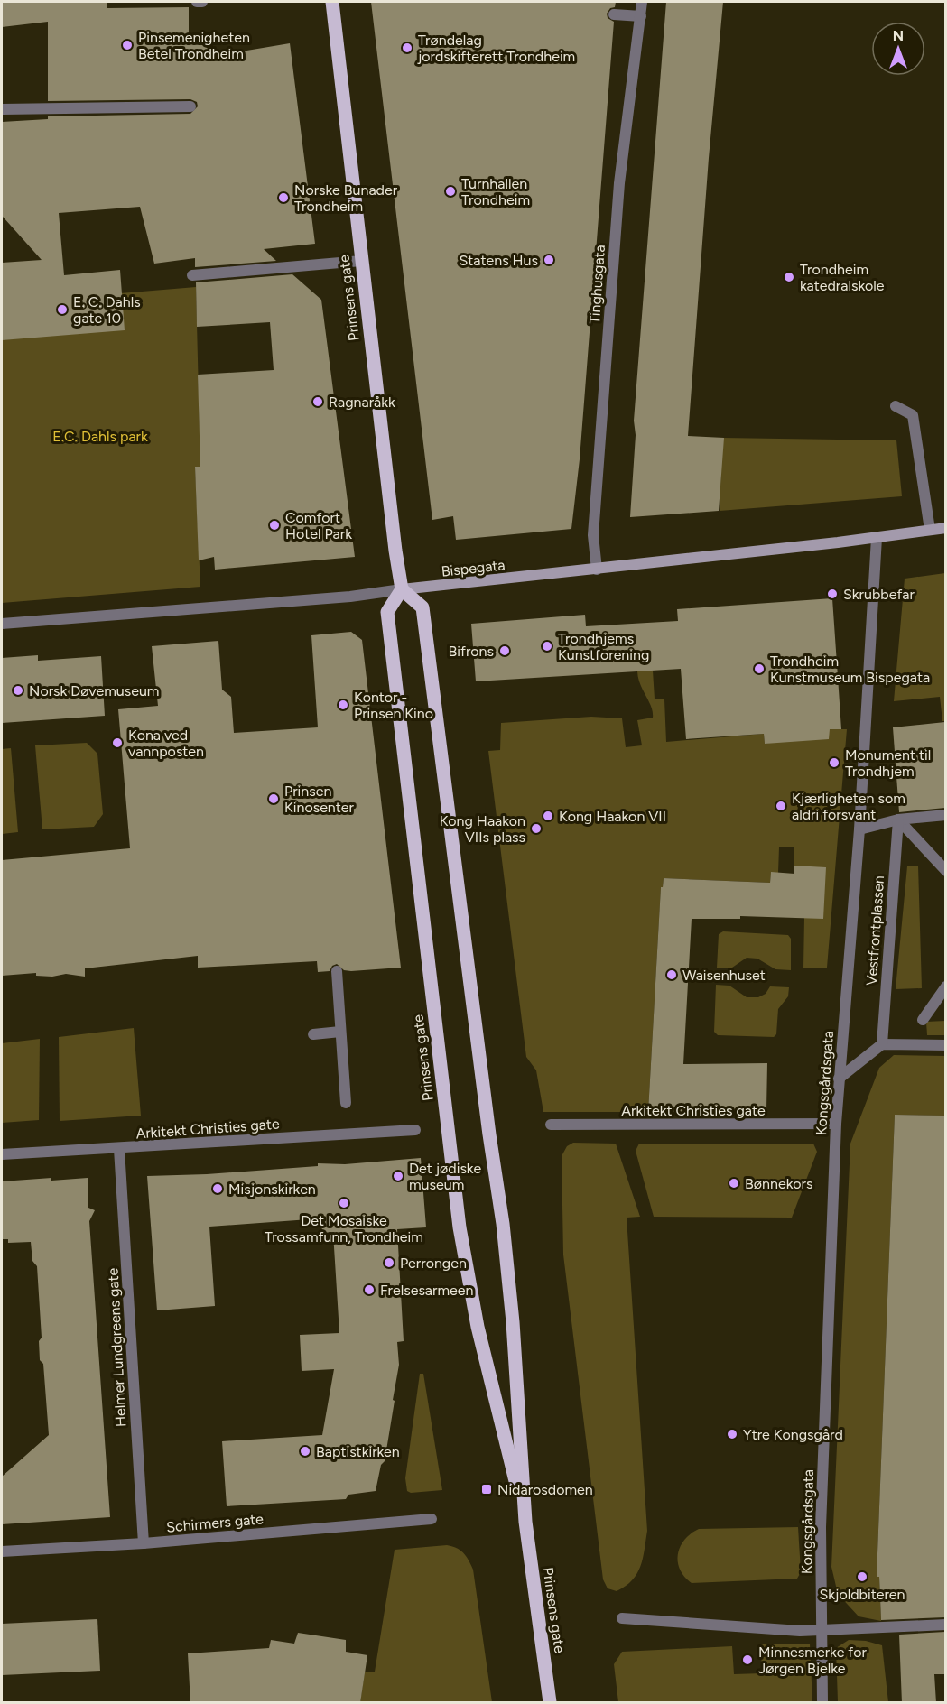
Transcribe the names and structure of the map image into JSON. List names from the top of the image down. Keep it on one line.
{"streets":{"main road":["Prinsens gate"],"street":["Tinghusgata","Bispegata","Vestfrontplassen","Kongsgårdsgata","Arkitekt Christies gate","Helmer Lundgreens gate","Schirmers gate"]},"crossings":[["Tinghusgata","Bispegata"],["Prinsens gate","Bispegata"],["Bispegata","Kongsgårdsgata"],["Kongsgårdsgata","Arkitekt Christies gate"],["Arkitekt Christies gate","Helmer Lundgreens gate"],["Helmer Lundgreens gate","Schirmers gate"]],"parks":["E.C. Dahls park"],"places":{"other":["Pinsemenigheten Betel Trondheim","Trøndelag jordskifterett Trondheim","Turnhallen Trondheim","Norske Bunader Trondheim","Statens Hus","Trondheim katedralskole","E. C. Dahls gate 10","Ragnaråkk","Comfort Hotel Park","Skrubbefar","Trondhjems Kunstforening","Bifrons","Trondheim Kunstmuseum Bispegata","Norsk Døvemuseum","Kontor - Prinsen Kino","Kona ved vannposten","Monument til Trondhjem","Prinsen Kinosenter","Kjærligheten som aldri forsvant","Kong Haakon VII","Kong Haakon VIIs plass","Waisenhuset","Det jødiske museum","Bønnekors","Misjonskirken","Det Mosaiske Trossamfunn, Trondheim","Perrongen","Frelsesarmeen","Ytre Kongsgård","Baptistkirken","Skjoldbiteren","Minnesmerke for Jørgen Bjelke"],"transit":["Nidarosdomen"]},"north":"top"}
